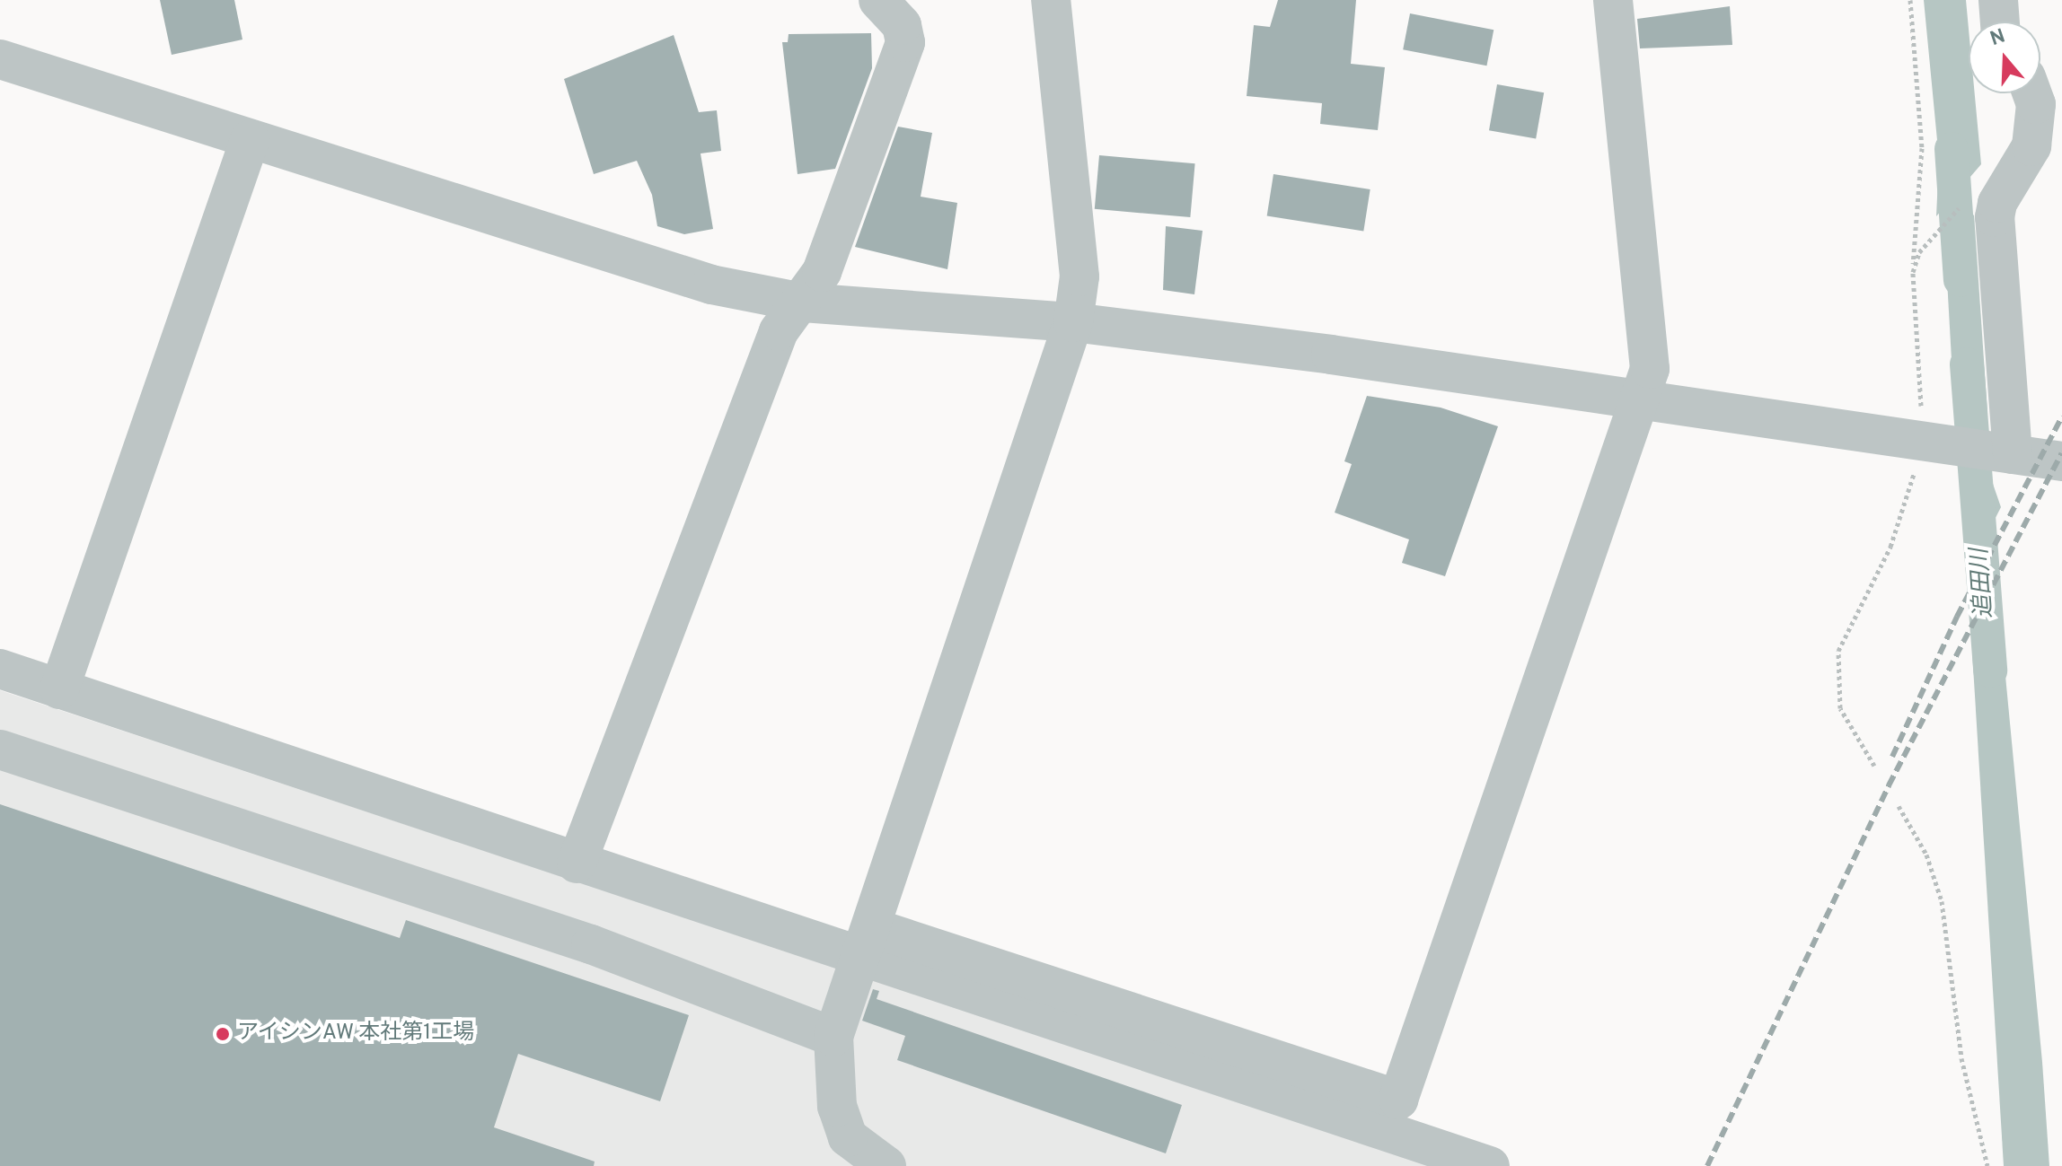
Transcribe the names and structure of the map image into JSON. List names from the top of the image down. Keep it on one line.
{"water":["追田川"],"places":["アイシンAW 本社第1工場"],"north":"top"}
